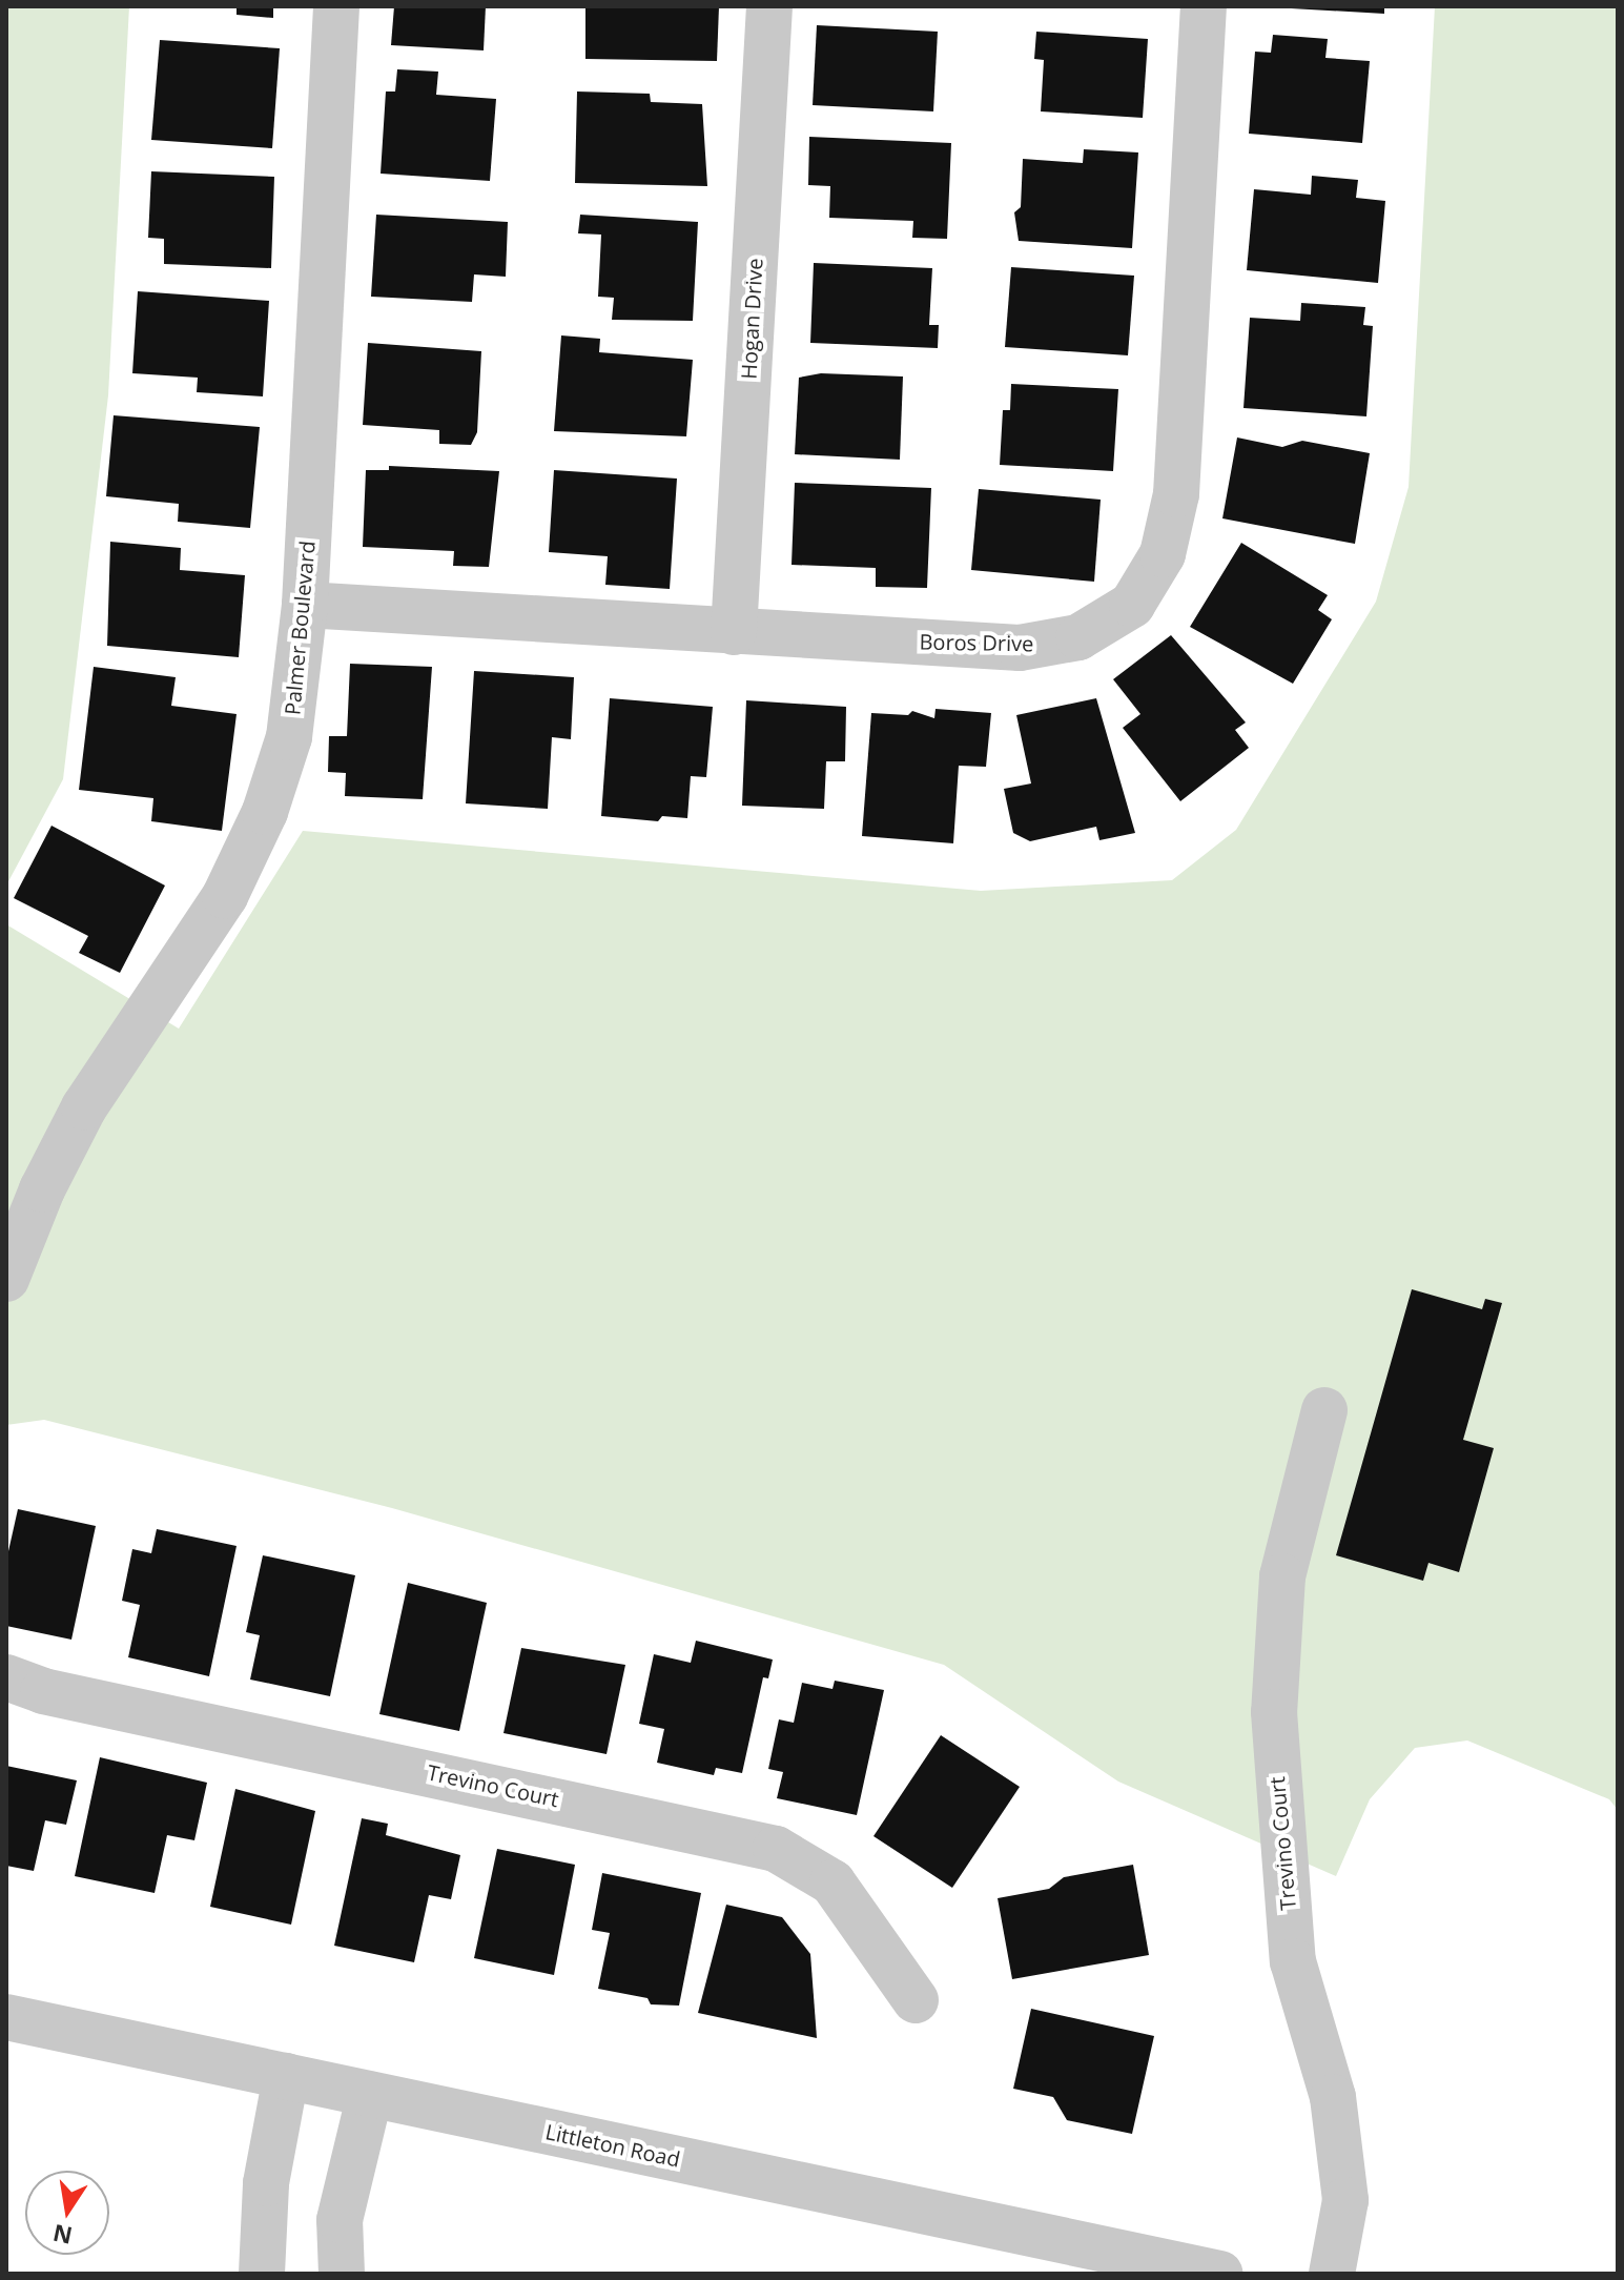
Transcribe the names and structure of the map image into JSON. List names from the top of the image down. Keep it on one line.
{"streets":{"street":["Hogan Drive","Palmer Boulevard","Boros Drive","Trevino Court","Littleton Road"]},"crossings":[["Hogan Drive","Boros Drive"],["Palmer Boulevard","Boros Drive"]],"north":"bottom"}
